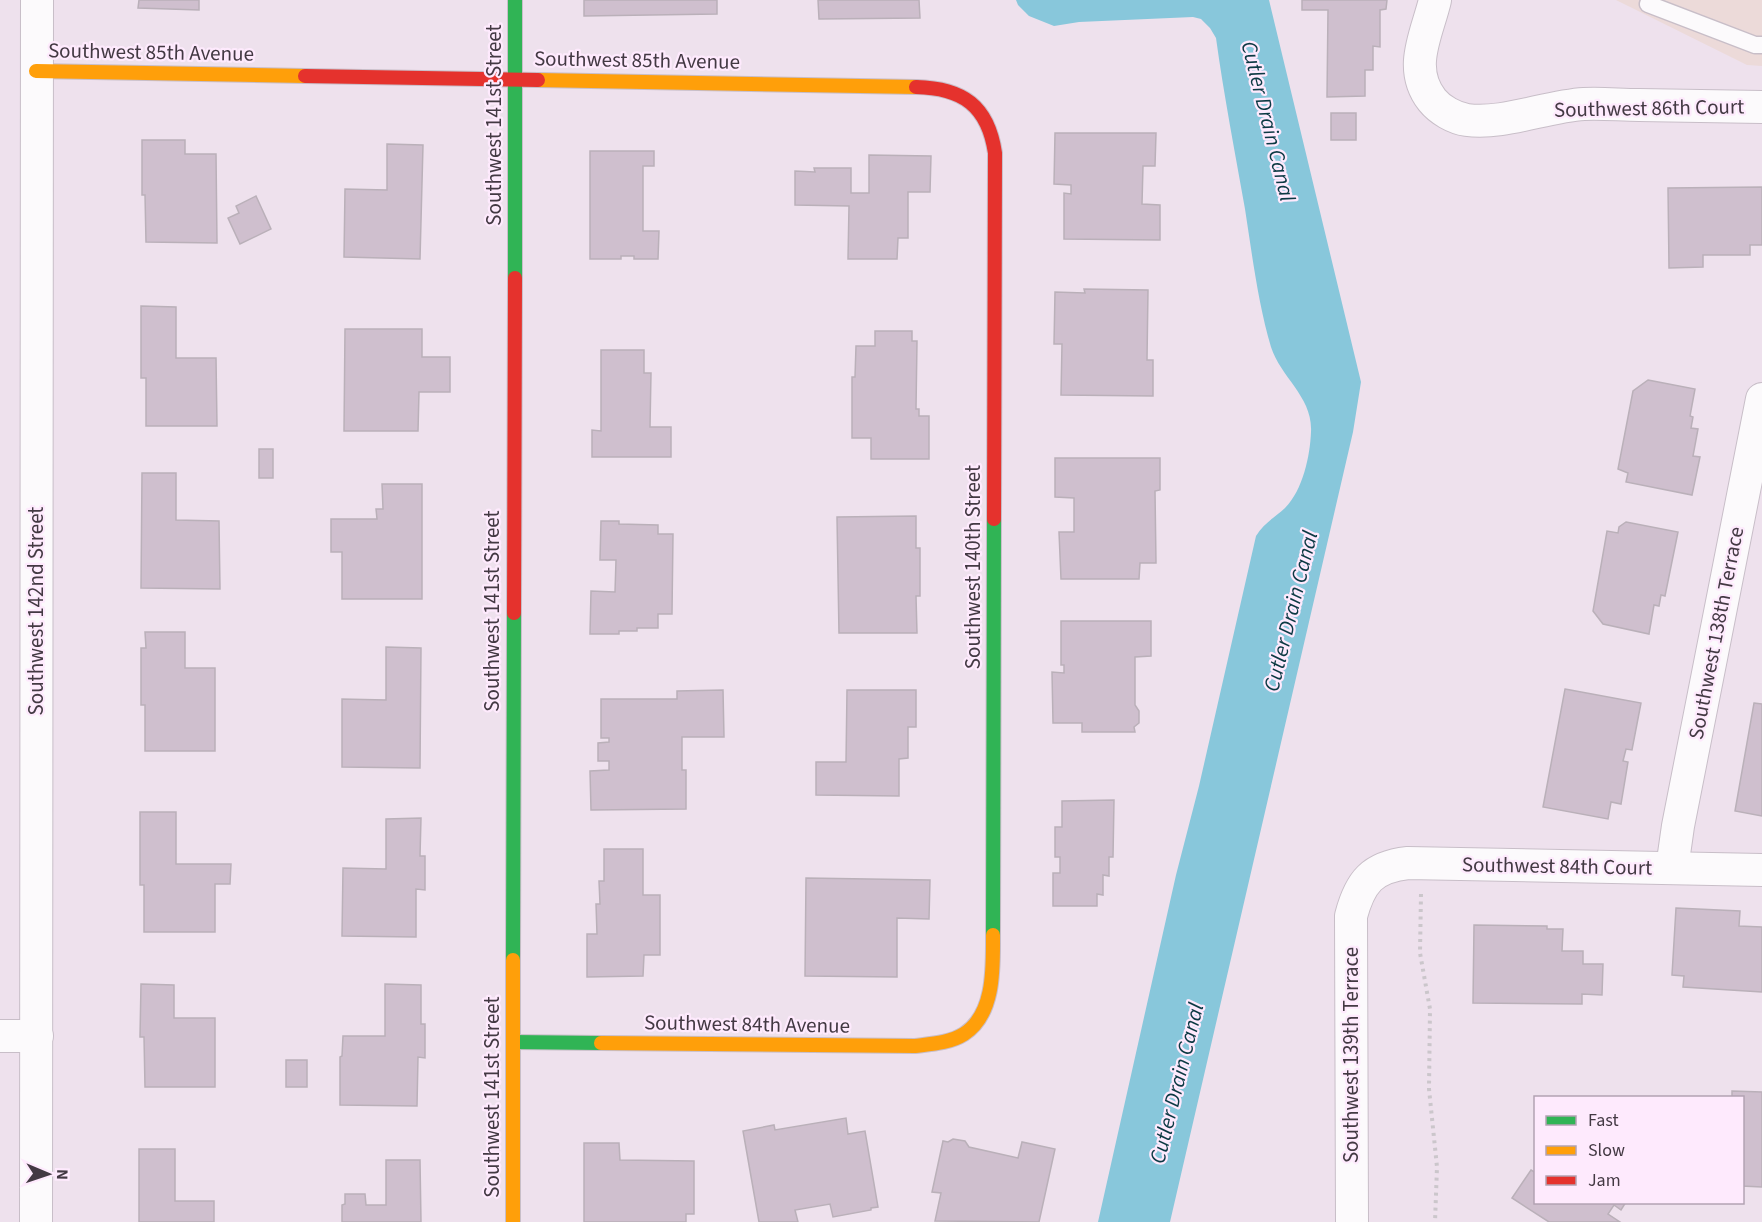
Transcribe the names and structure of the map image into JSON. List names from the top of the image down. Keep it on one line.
{"streets":{"street":["Southwest 85th Avenue","Southwest 86th Court","Southwest 141st Street","Southwest 140th Street","Southwest 142nd Street","Southwest 138th Terrace","Southwest 84th Court","Southwest 84th Avenue","Southwest 139th Terrace"]},"crossings":[["Southwest 85th Avenue","Southwest 141st Street"],["Southwest 85th Avenue","Southwest 140th Street"],["Southwest 85th Avenue","Southwest 142nd Street"],["Southwest 141st Street","Southwest 84th Avenue"],["Southwest 140th Street","Southwest 84th Avenue"],["Southwest 138th Terrace","Southwest 84th Court"],["Southwest 84th Court","Southwest 139th Terrace"]],"water":["Cutler Drain Canal"],"legend":["Fast","Slow","Jam"],"north":"right"}
